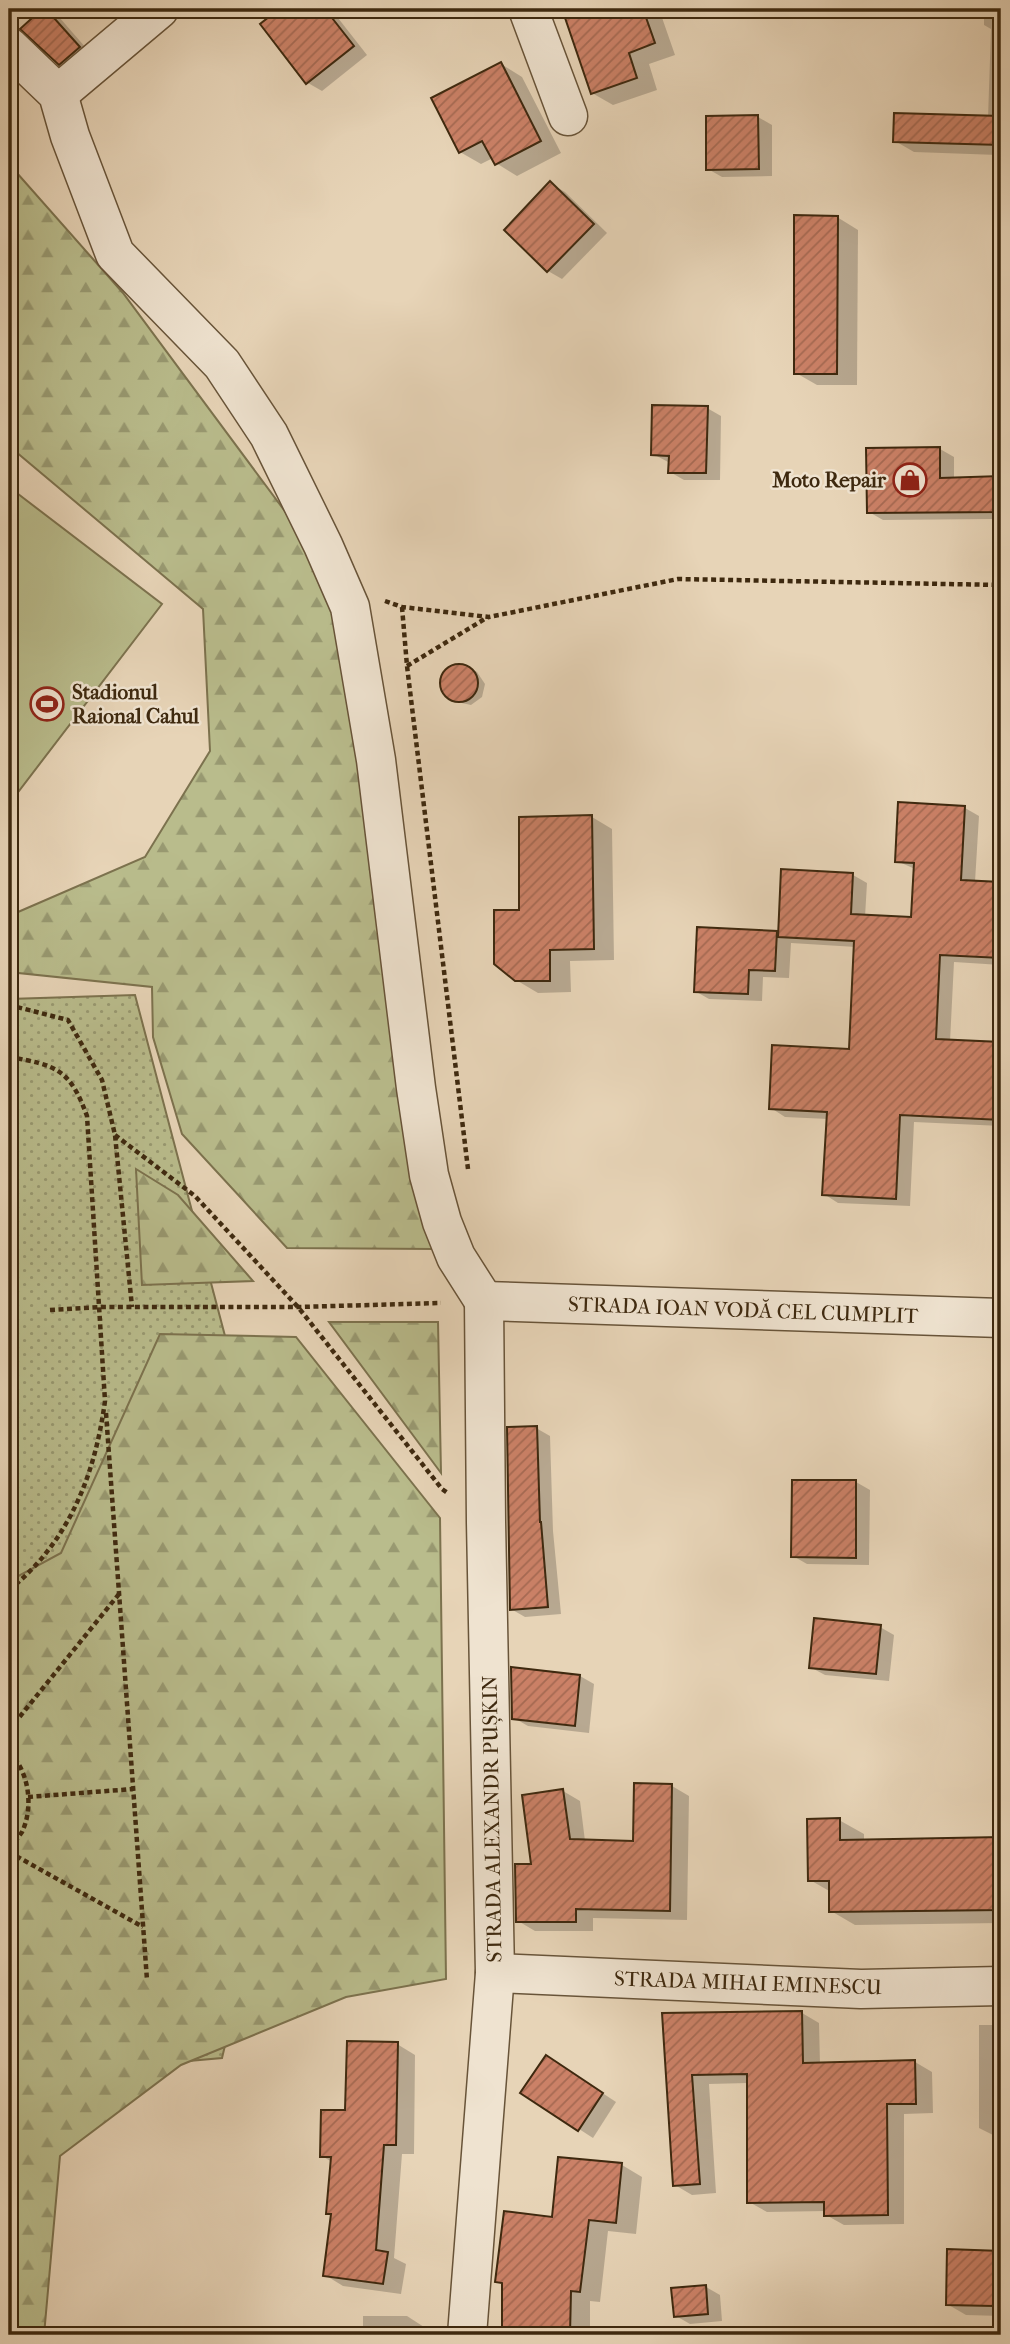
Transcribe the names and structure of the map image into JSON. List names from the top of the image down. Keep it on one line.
{"streets":{"street":["STRADA IOAN VODĂ CEL CUMPLIT","STRADA ALEXANDR PUȘKIN","STRADA MIHAI EMINESCU"]},"crossings":[["STRADA IOAN VODĂ CEL CUMPLIT","STRADA ALEXANDR PUȘKIN"],["STRADA ALEXANDR PUȘKIN","STRADA MIHAI EMINESCU"]],"places":{"shop":["Moto Repair"],"sports":["Stadionul Raional Cahul"]}}
